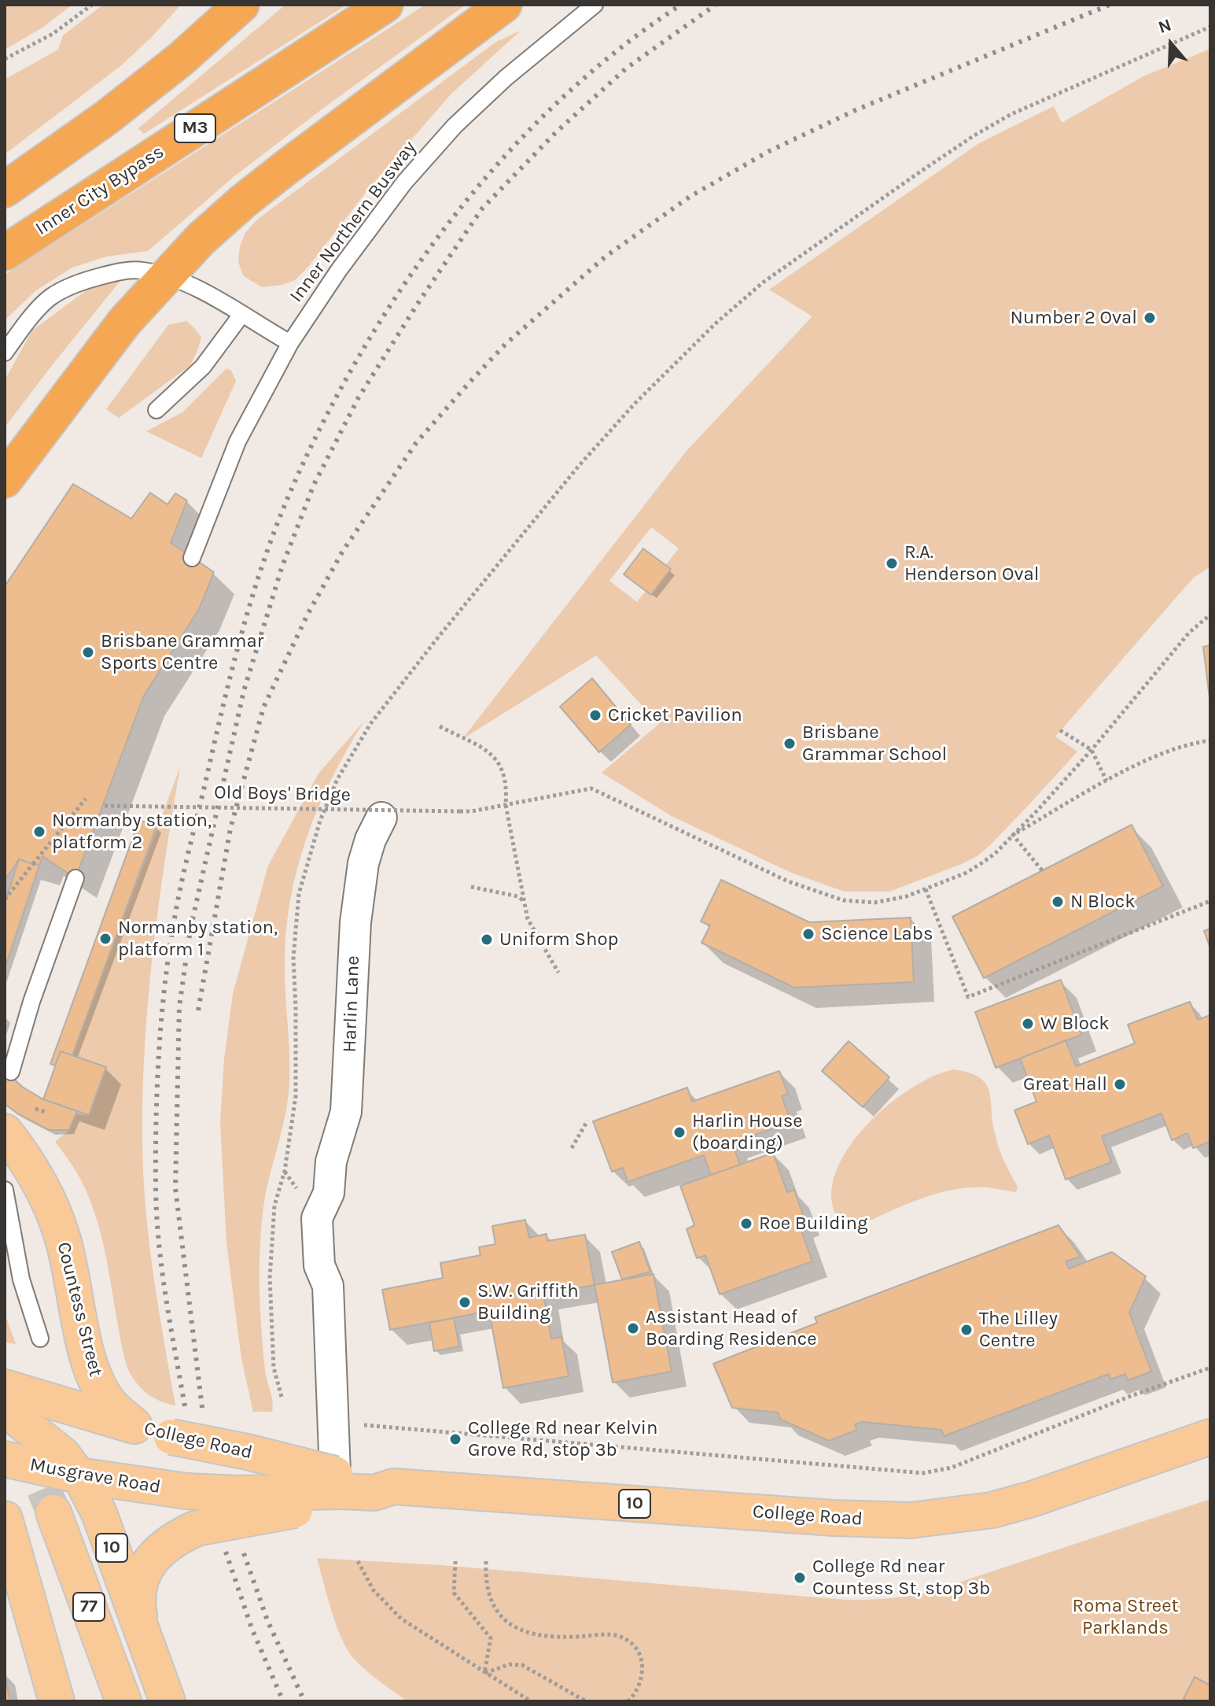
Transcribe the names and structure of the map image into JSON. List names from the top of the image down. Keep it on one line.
{"streets":{"highway":["M3","Inner City Bypass"],"main road":["Countess Street","College Road","Musgrave Road","10","77"],"street":["Harlin Lane"],"lane":["Inner Northern Busway"],"path":["Old Boys' Bridge"]},"crossings":[["Harlin Lane","College Road"],["Countess Street","College Road"],["College Road","Musgrave Road"],["Musgrave Road","10"]],"parks":["Roma Street Parklands"],"places":["Number 2 Oval","R.A. Henderson Oval","Brisbane Grammar Sports Centre","Cricket Pavilion","Brisbane Grammar School","Normanby station, platform 2","N Block","Science Labs","Normanby station, platform 1","Uniform Shop","W Block","Great Hall","Harlin House (boarding)","Roe Building","S.W. Griffith Building","Assistant Head of Boarding Residence","The Lilley Centre","College Rd near Kelvin Grove Rd, stop 3b","College Rd near Countess St, stop 3b"],"north":"top"}
